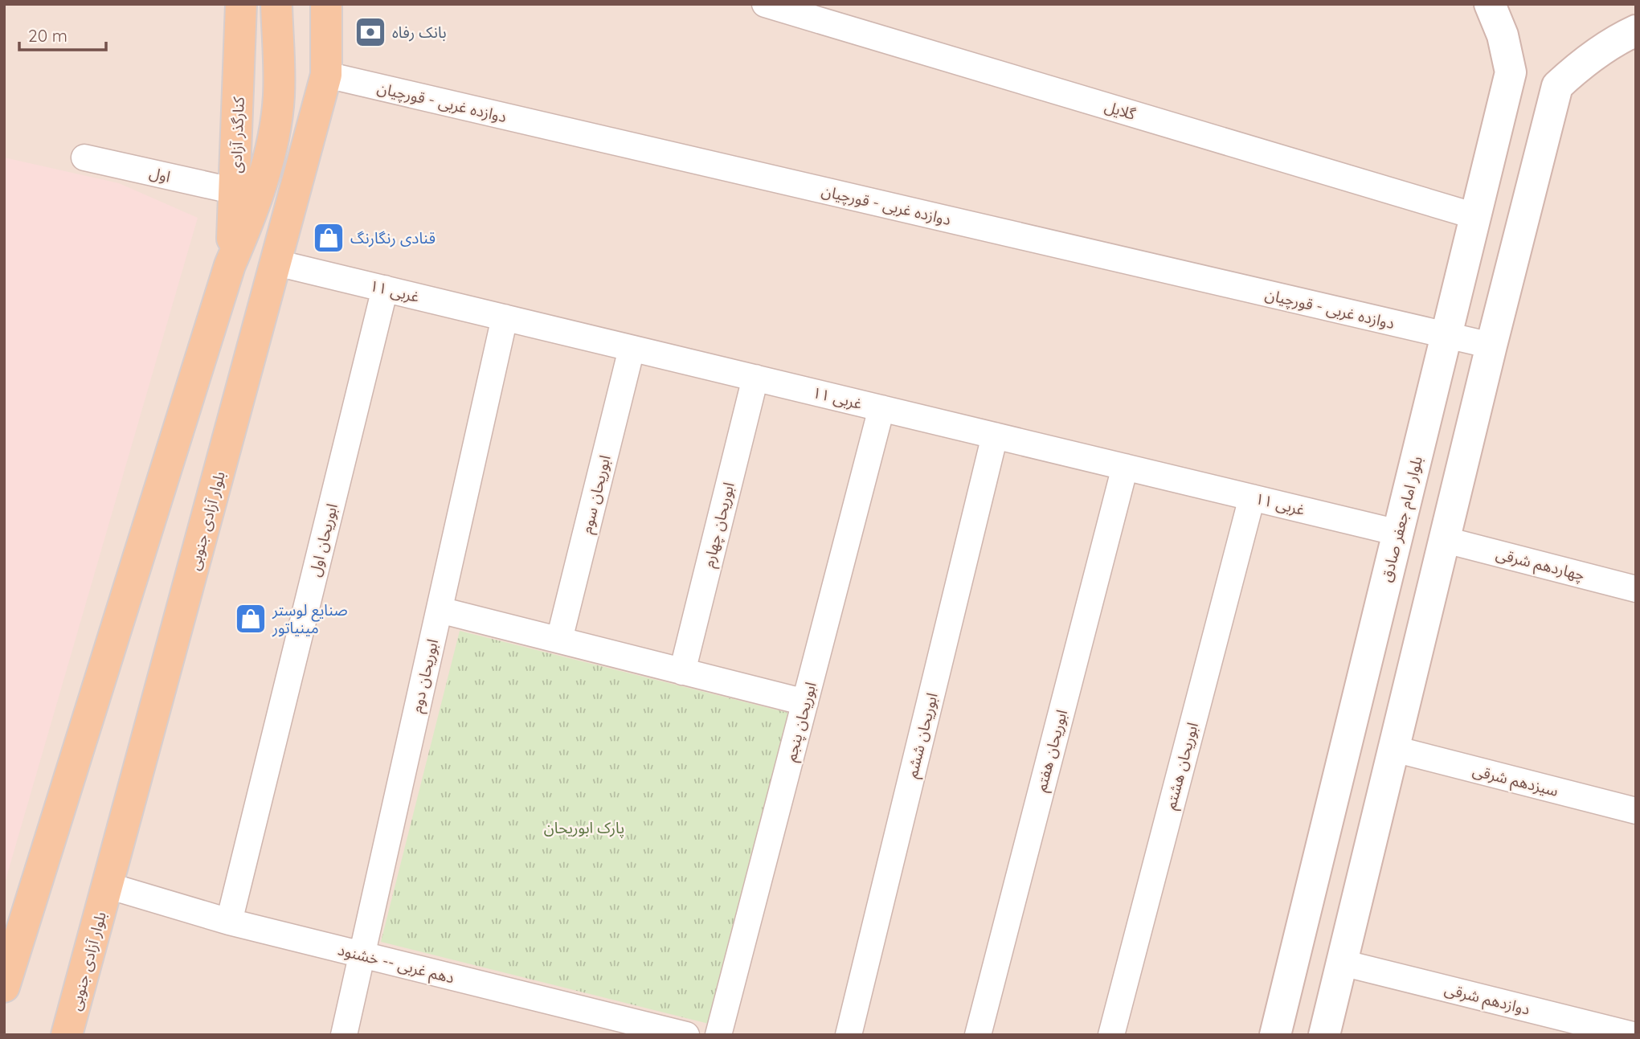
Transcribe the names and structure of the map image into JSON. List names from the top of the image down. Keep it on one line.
{"streets":{"main road":["کنارگذر آزادی","بلوار امام جعفر صادق","بلوار آزادی جنوبی"],"street":["دوازده غربی - قورچیان","گلایل","اول","۱۱ غربی","ابوریحان سوم","ابوریحان چهارم","ابوریحان اول","چهاردهم شرقی","ابوریحان دوم","ابوریحان پنجم","ابوریحان ششم","ابوریحان هفتم","ابوریحان هشتم","سیزدهم شرقی","دهم غربی -- خشنود","دوازدهم شرقی"]},"crossings":[["دوازده غربی - قورچیان","بلوار امام جعفر صادق"],["دوازده غربی - قورچیان","بلوار آزادی جنوبی"],["گلایل","بلوار امام جعفر صادق"],["کنارگذر آزادی","اول"],["۱۱ غربی","ابوریحان سوم"],["۱۱ غربی","بلوار امام جعفر صادق"],["۱۱ غربی","بلوار آزادی جنوبی"],["۱۱ غربی","ابوریحان چهارم"],["۱۱ غربی","ابوریحان اول"],["۱۱ غربی","ابوریحان دوم"],["۱۱ غربی","ابوریحان پنجم"],["۱۱ غربی","ابوریحان ششم"],["۱۱ غربی","ابوریحان هفتم"],["۱۱ غربی","ابوریحان هشتم"],["بلوار آزادی جنوبی","دهم غربی -- خشنود"],["ابوریحان اول","دهم غربی -- خشنود"],["ابوریحان دوم","دهم غربی -- خشنود"]],"parks":["پارک ابوریحان"],"places":{"bank":["بانک رفاه"],"shop":["قنادی رنگارنگ","صنایع لوستر مینیاتور"]},"scale_bar":"20 m"}
